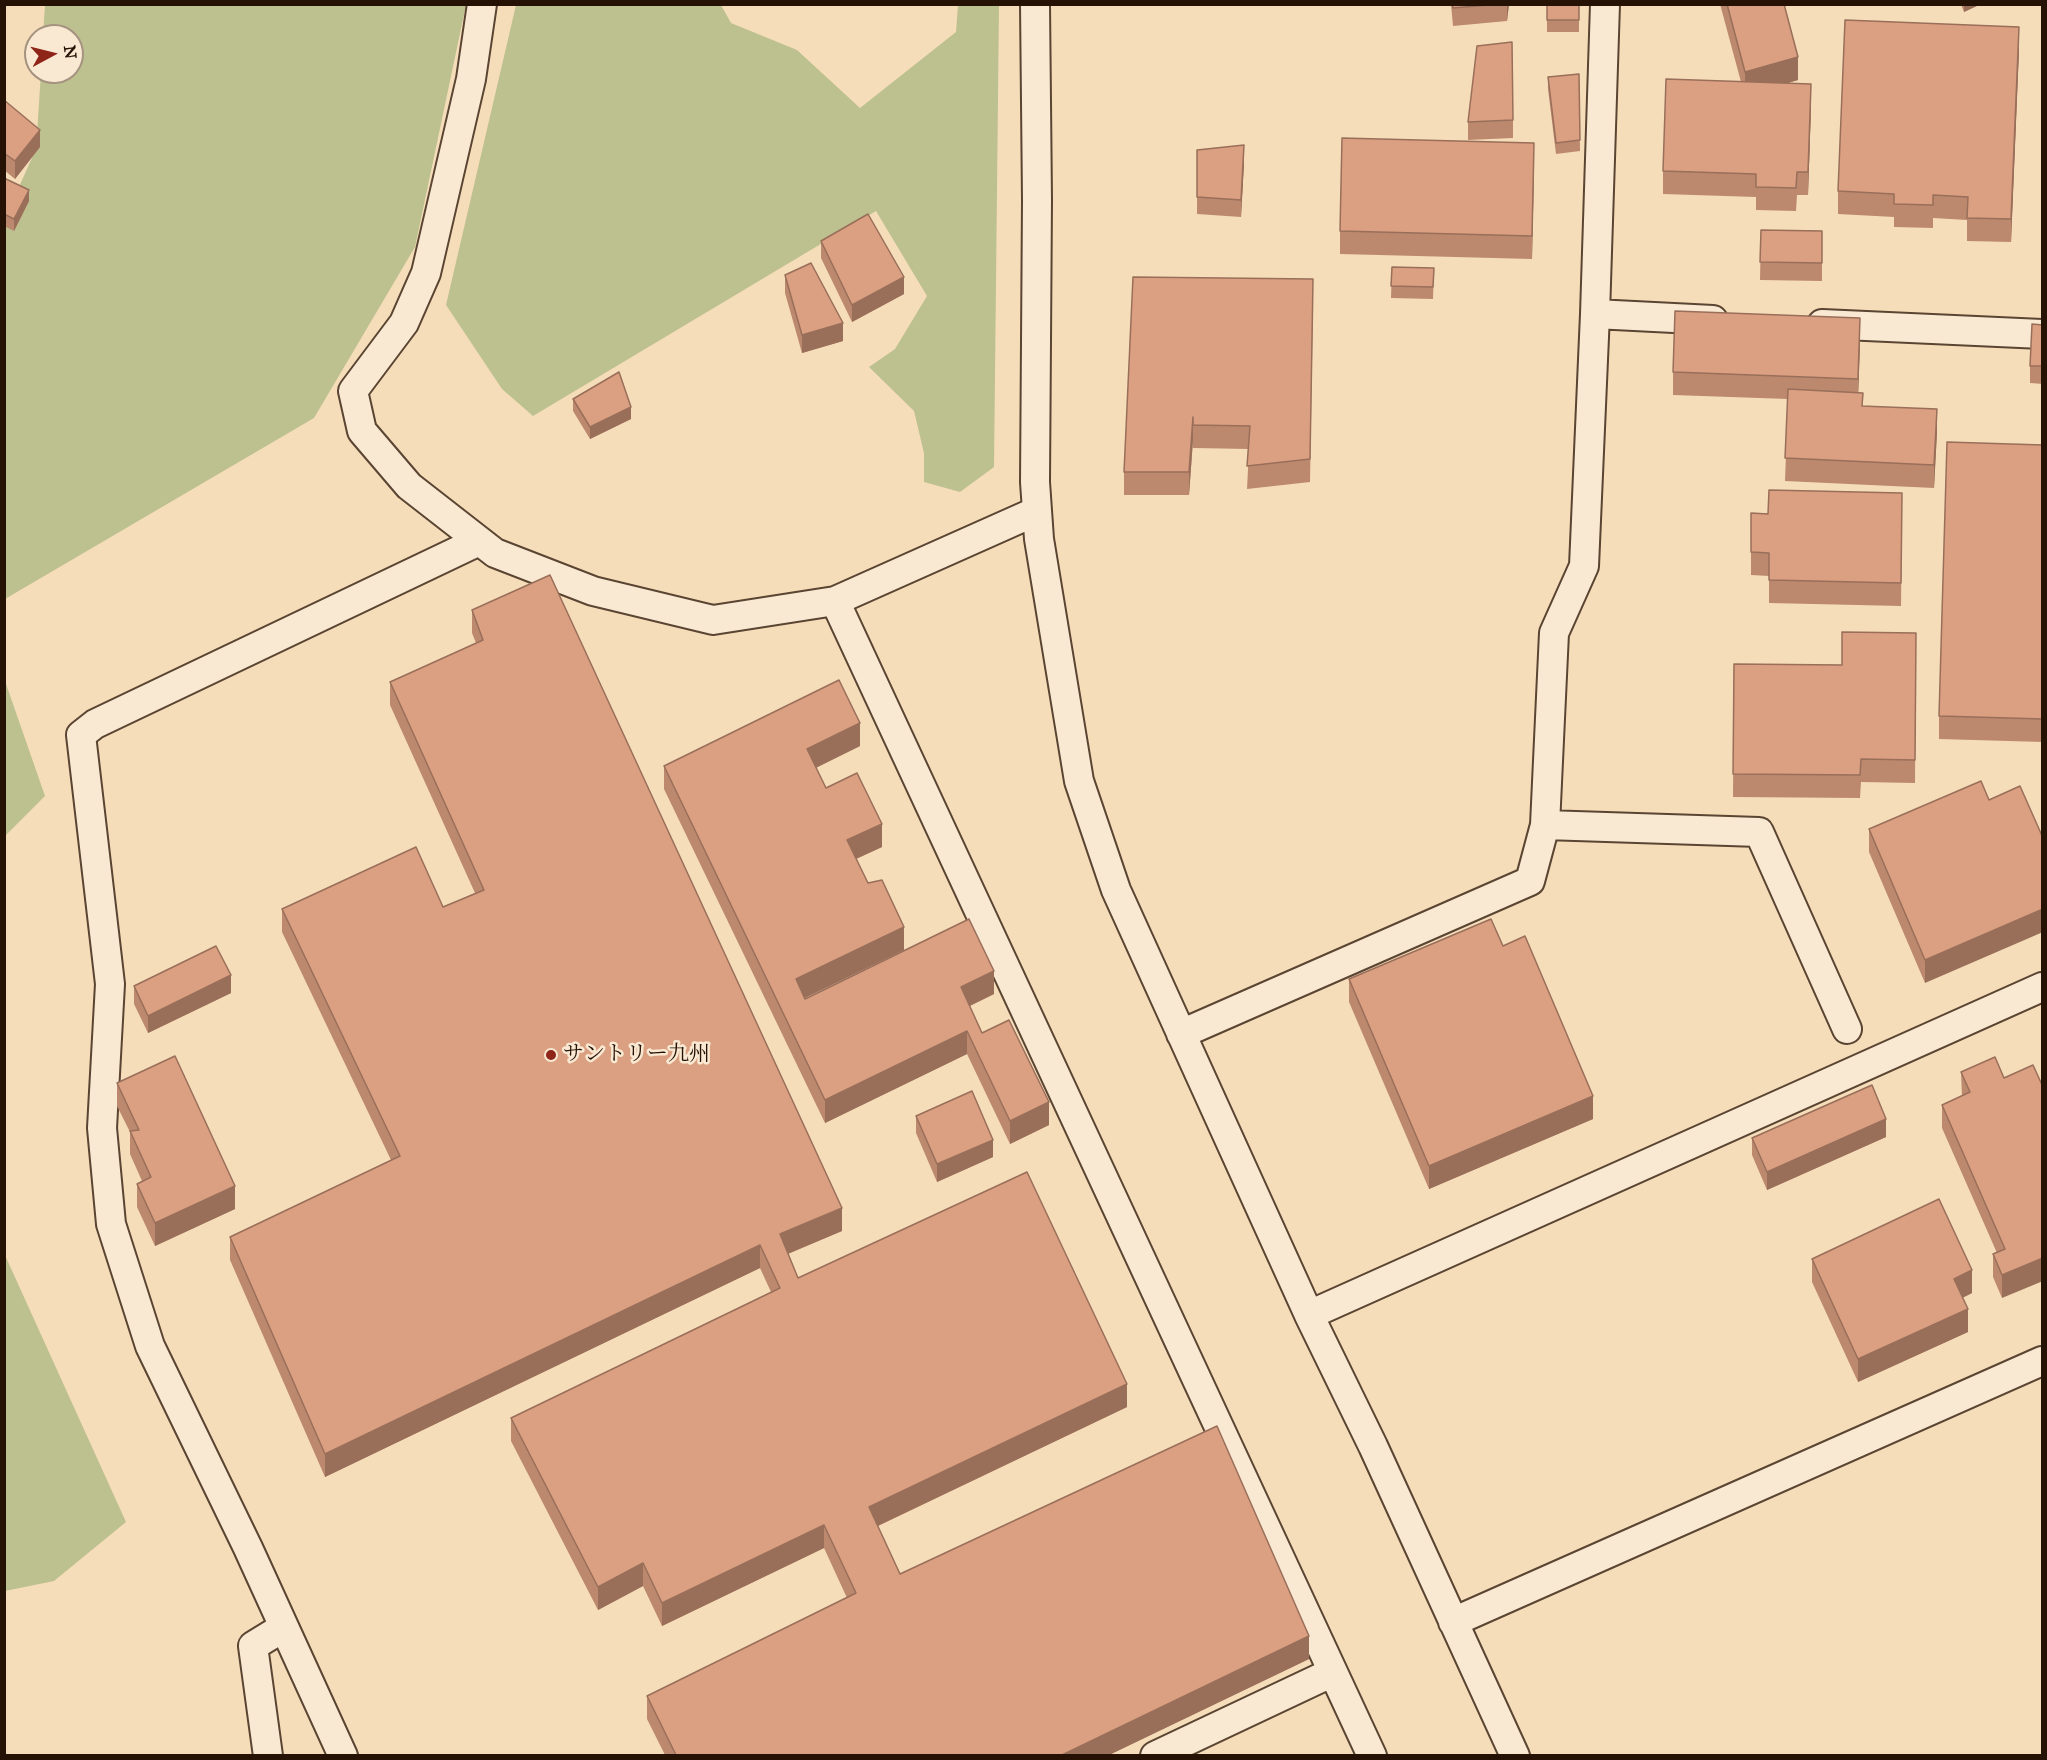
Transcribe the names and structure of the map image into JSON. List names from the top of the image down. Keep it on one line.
{"places":["サントリー九州"],"north":"right"}
